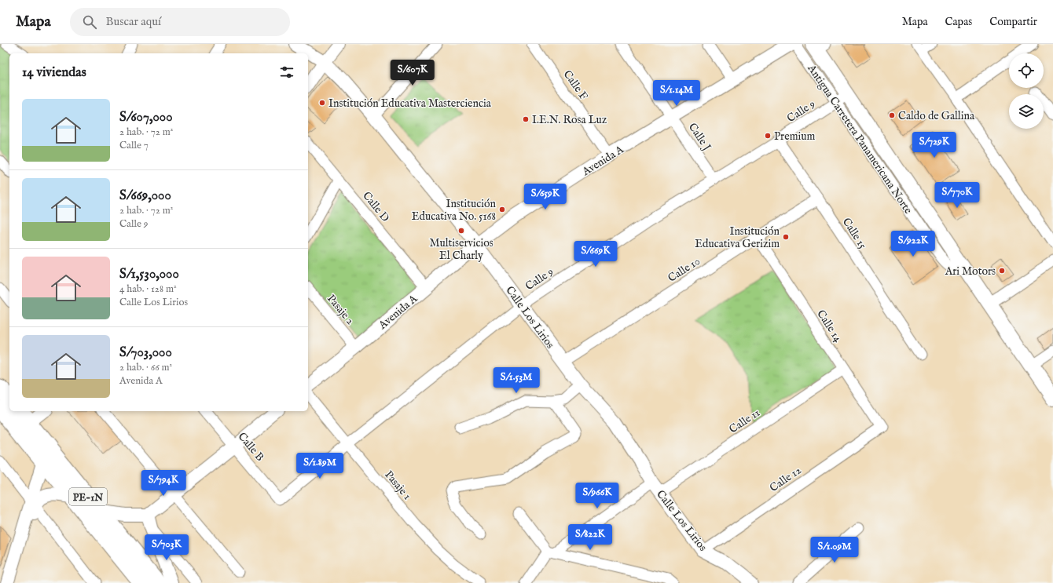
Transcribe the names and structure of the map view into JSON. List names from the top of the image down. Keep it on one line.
{"streets":{"highway":["PE-1N"],"main road":["Antigua Carretera Panamericana Norte"],"street":["Calle F","Calle 9","Calle J","Avenida A","Calle D","Calle 15","Calle 10","Pasaje 2","Calle Los Lirios","Calle 14","Calle 11","Calle B","Calle 12","Pasaje 1"]},"crossings":[["Calle F","Avenida A"],["Calle 9","Calle J"],["Calle 9","Antigua Carretera Panamericana Norte"],["Calle 9","Calle 15"],["Calle 9","Calle Los Lirios"],["Calle 9","Calle B"],["Calle 9","Pasaje 1"],["Calle J","Avenida A"],["Avenida A","Calle D"],["Avenida A","Pasaje 2"],["Avenida A","Calle Los Lirios"],["Calle 15","Calle 10"],["Calle 10","Calle Los Lirios"],["Calle 10","Calle 14"],["Calle Los Lirios","Calle 11"],["Calle Los Lirios","Calle 12"],["Calle 14","Calle 11"],["Calle 14","Calle 12"]],"places":["Institución Educativa Masterciencia","Caldo de Gallina","I.E.N. Rosa Luz","Premium","Institución Educativa No. 5168","Multiservicios El Charly","Institución Educativa Gerizim","Ari Motors"],"page":{"header":"Mapa","search":"Buscar aquí","nav":["Mapa","Capas","Compartir"],"heading":"14 viviendas","price":["S/607K","S/1.14M","S/729K","S/770K","S/659K","S/922K","S/669K","S/1.53M","S/1.89M","S/794K","S/966K","S/822K","S/703K","S/1.09M"],"list":[{"name":"S/607,000","note":"2 hab. · 72 m² · Calle 7"},{"name":"S/669,000","note":"2 hab. · 72 m² · Calle 9"},{"name":"S/1,530,000","note":"4 hab. · 128 m² · Calle Los Lirios"},{"name":"S/703,000","note":"2 hab. · 66 m² · Avenida A"}]}}
